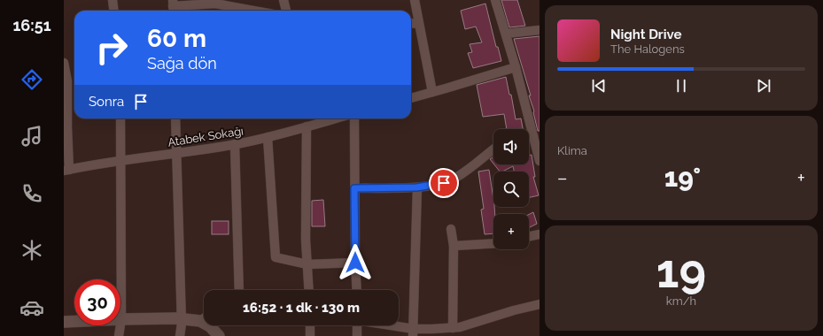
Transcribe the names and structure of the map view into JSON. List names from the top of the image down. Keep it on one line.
{"streets":{"street":["Atabek Sokağı"]},"page":{"tabs":"16:51","turn":["60 m","Sağa dön"],"song":["Night Drive","The Halogens"],"then":"Sonra","tile":["Klima",["19","km/h"]],"map_buttons":"+","heat":["−","19°","+"],"limit":"30","trip":"16:52 · 1 dk · 130 m"}}
